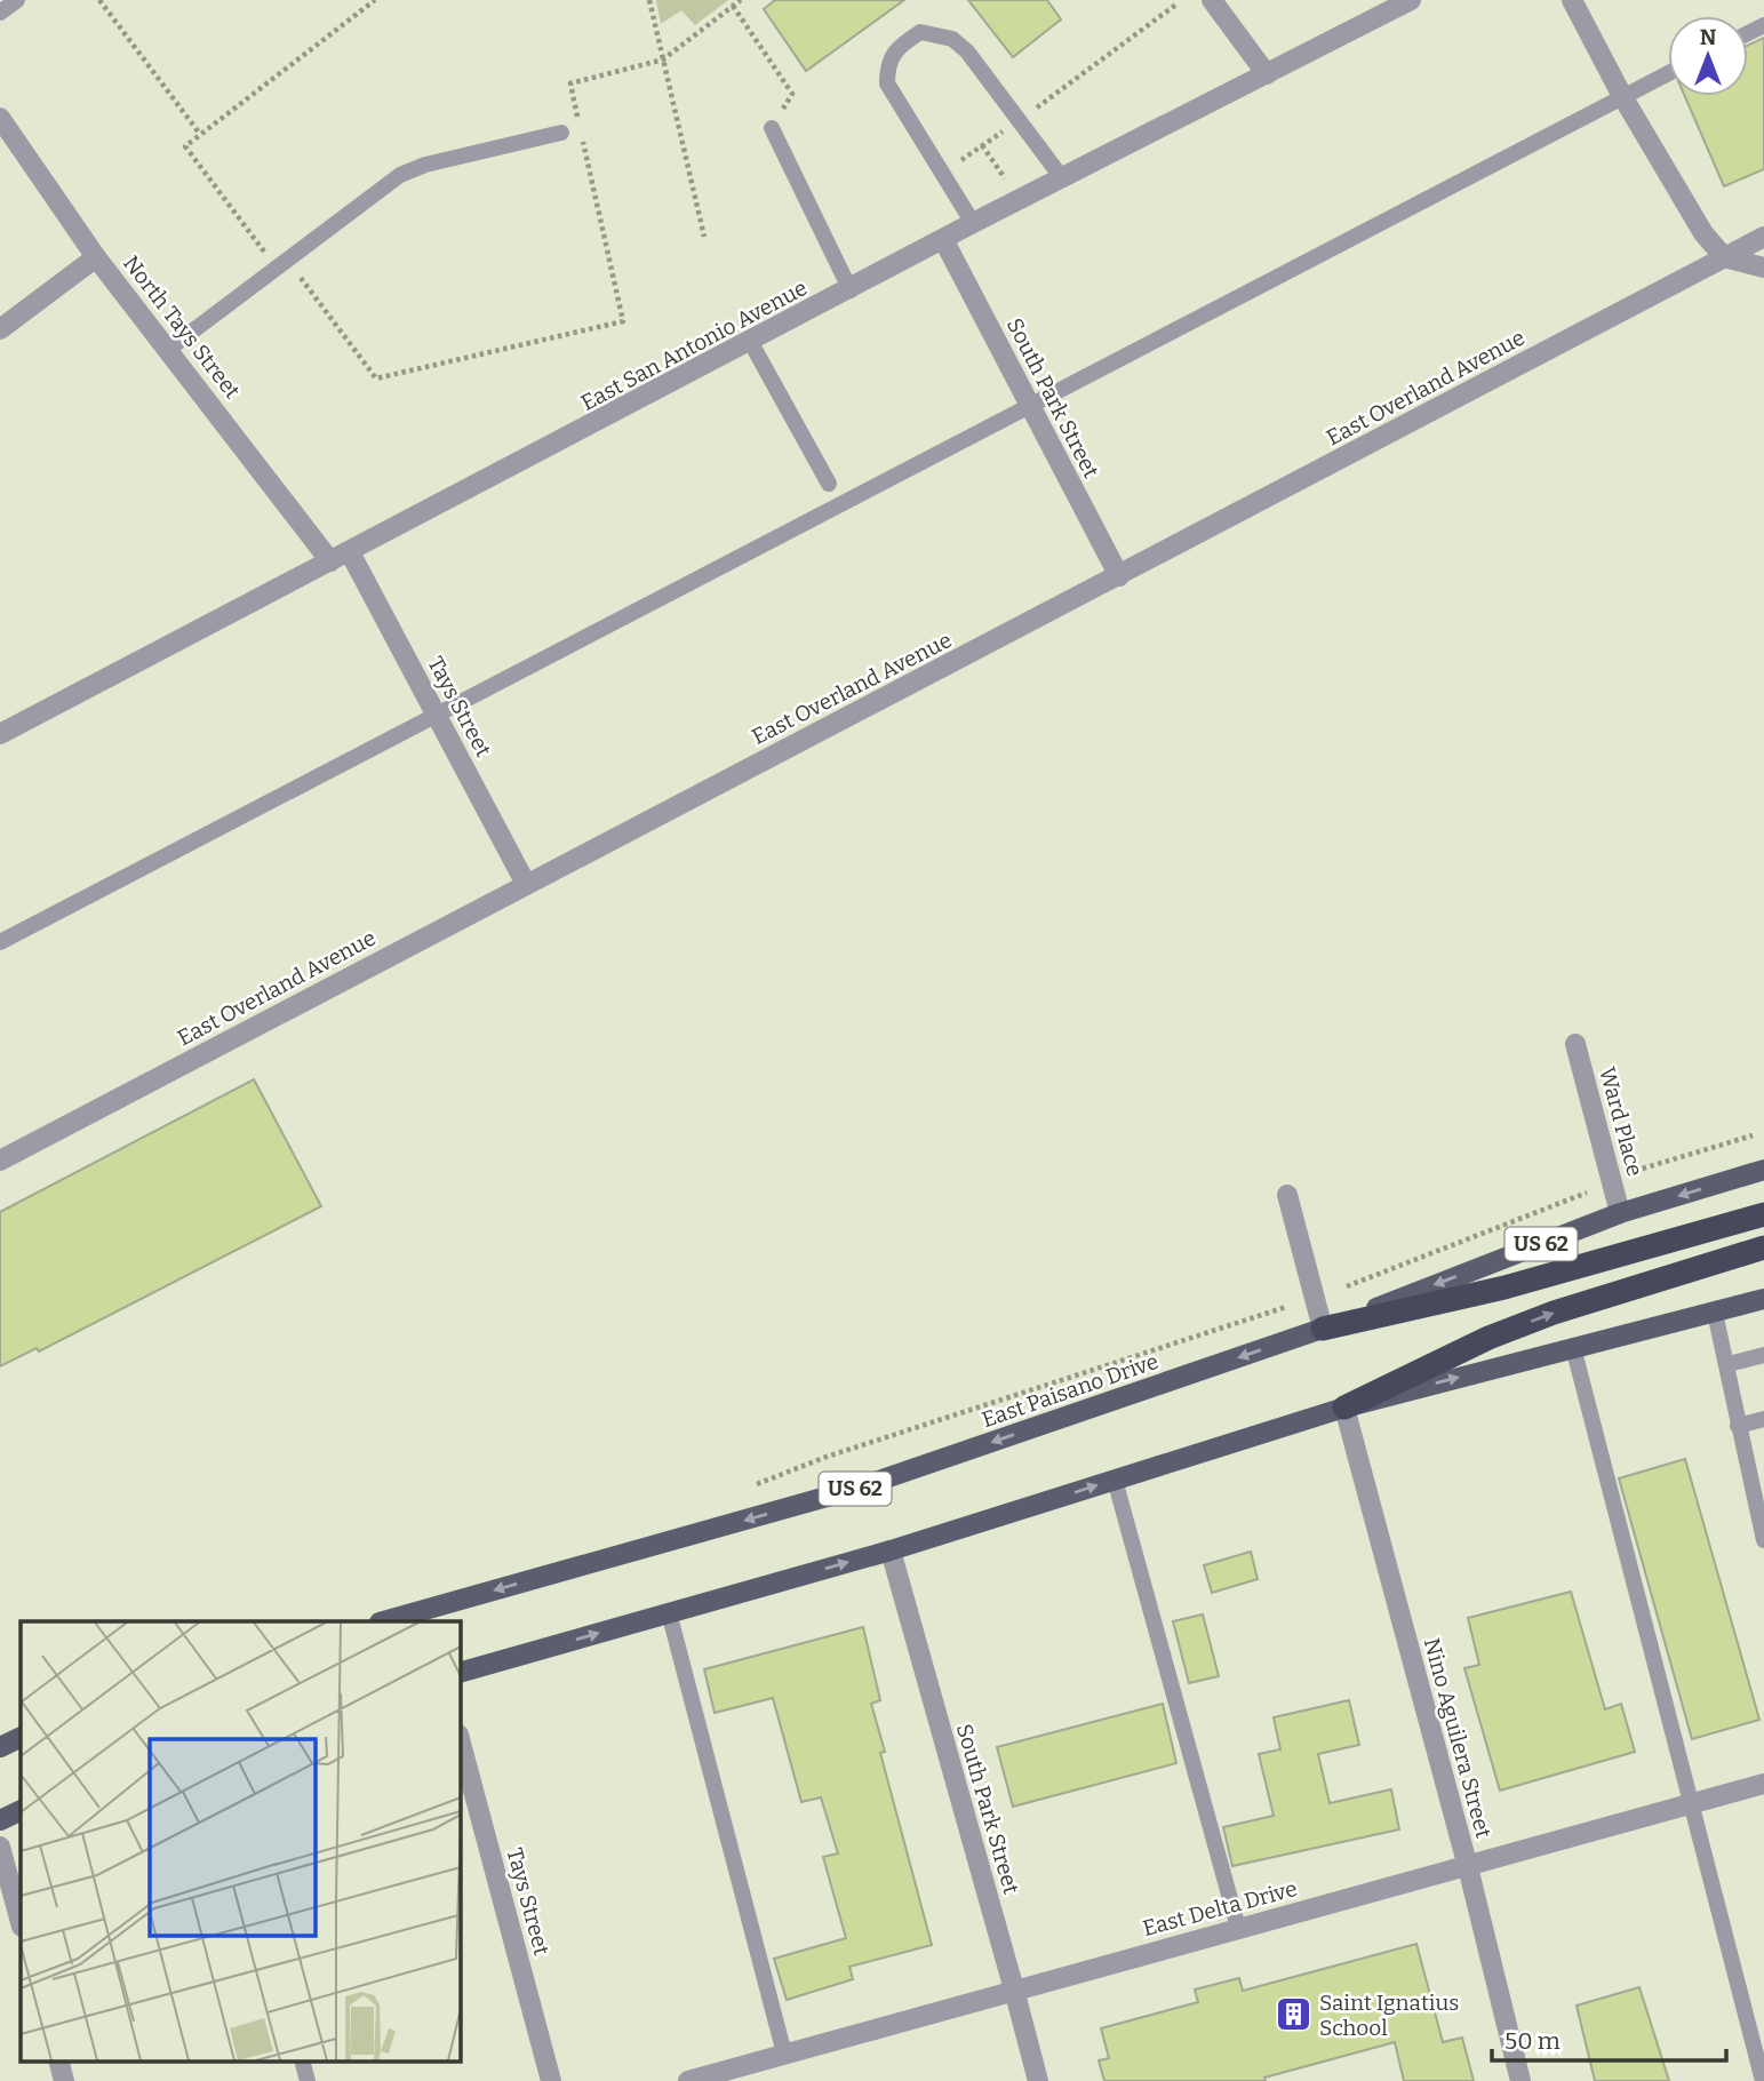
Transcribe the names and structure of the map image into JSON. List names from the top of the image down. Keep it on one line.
{"streets":{"main road":["US 62","East Paisano Drive"],"street":["North Tays Street","East San Antonio Avenue","East Overland Avenue","South Park Street","Tays Street","Ward Place","Nino Aguilera Street","East Delta Drive"]},"crossings":[["North Tays Street","East San Antonio Avenue"],["East San Antonio Avenue","South Park Street"],["East San Antonio Avenue","Tays Street"],["East Overland Avenue","South Park Street"],["East Overland Avenue","Tays Street"],["South Park Street","East Delta Drive"],["Ward Place","East Paisano Drive"],["Nino Aguilera Street","East Delta Drive"]],"places":{"building":["Saint Ignatius School"]},"scale_bar":"50 m","north":"top"}
